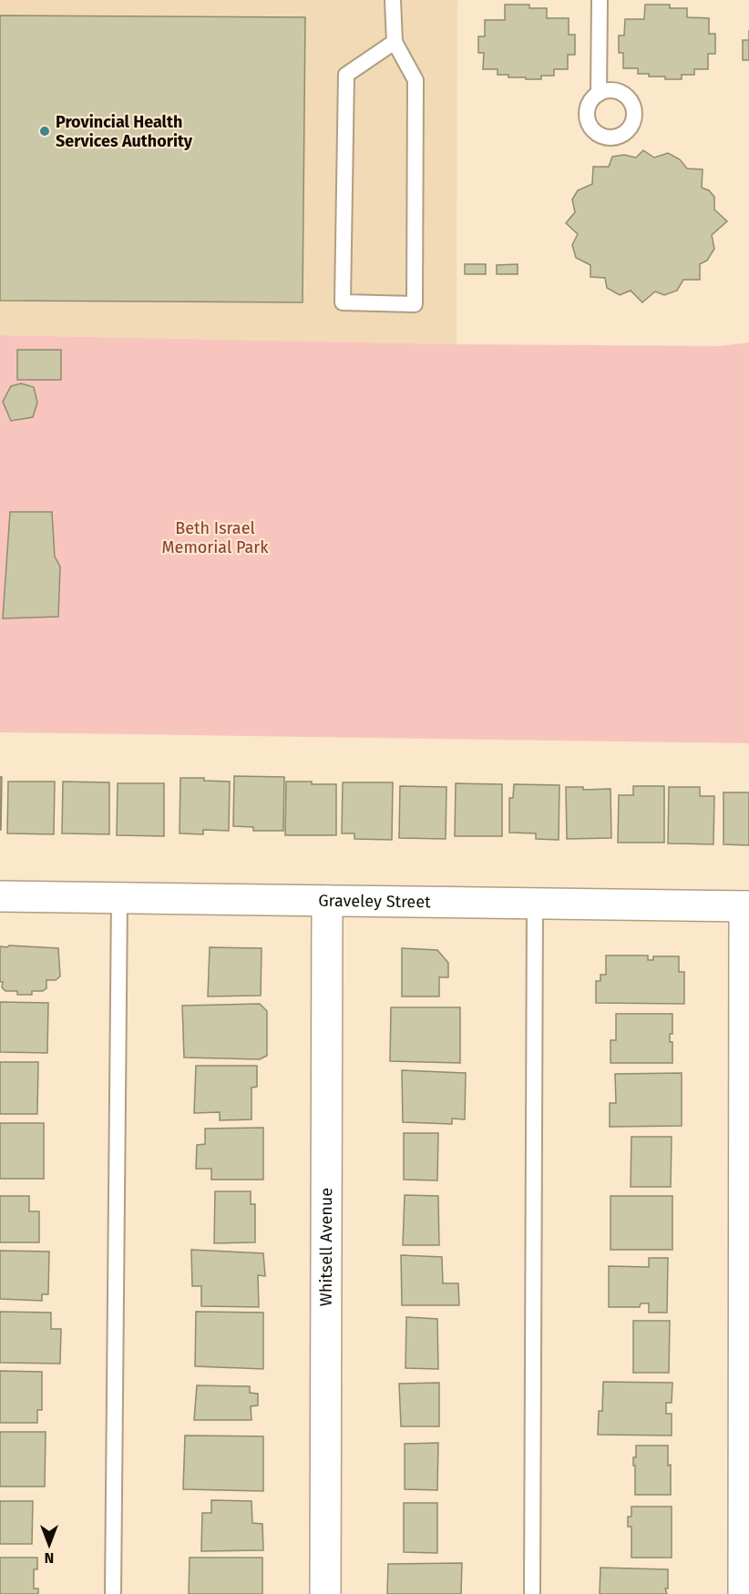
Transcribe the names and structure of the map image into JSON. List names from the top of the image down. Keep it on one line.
{"streets":{"street":["Graveley Street","Whitsell Avenue"]},"crossings":[["Graveley Street","Whitsell Avenue"]],"parks":["Beth Israel Memorial Park"],"places":["Provincial Health Services Authority"],"north":"bottom"}
